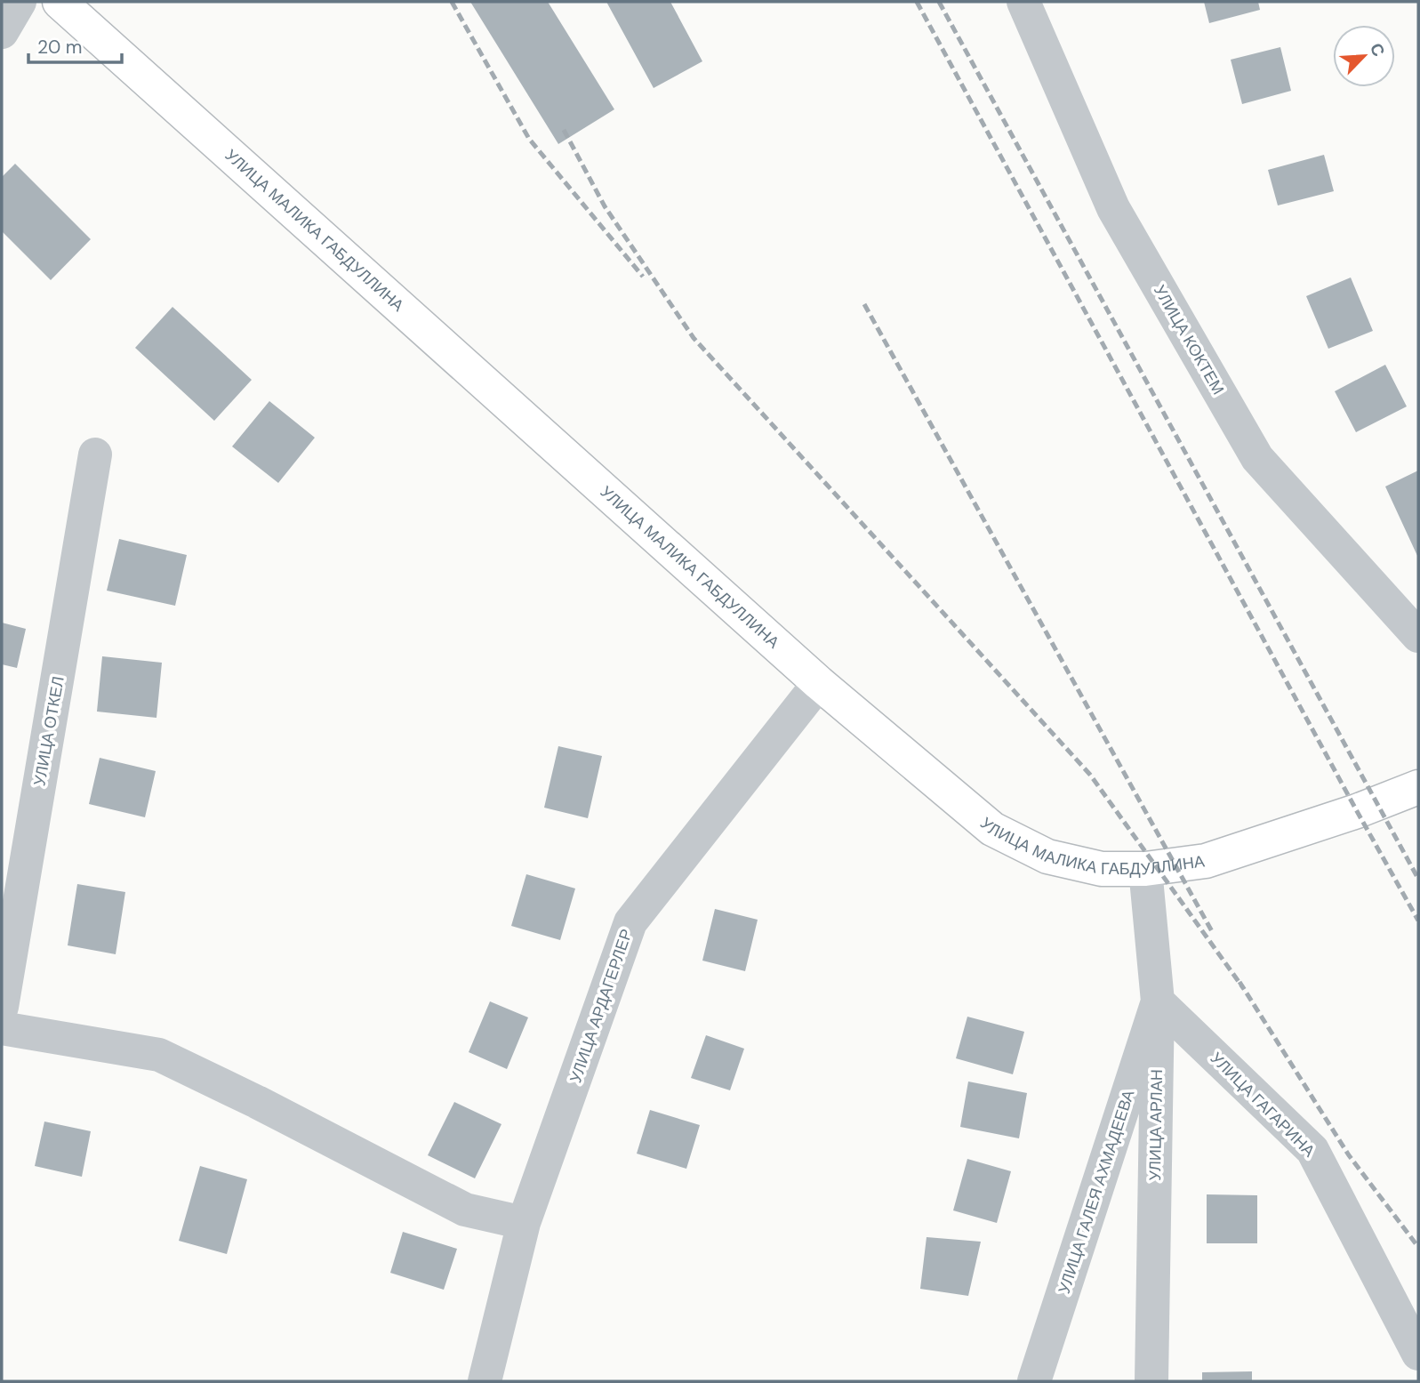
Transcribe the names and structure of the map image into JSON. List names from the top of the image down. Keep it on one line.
{"streets":{"main road":["УЛИЦА МАЛИКА ГАБДУЛЛИНА"],"street":["УЛИЦА КОКТЕМ","УЛИЦА ОТКЕЛ","УЛИЦА АРДАГЕРЛЕР","УЛИЦА ГАГАРИНА","УЛИЦА АРЛАН","УЛИЦА ГАЛЕЯ АХМАДЕЕВА"]},"crossings":[["УЛИЦА МАЛИКА ГАБДУЛЛИНА","УЛИЦА АРДАГЕРЛЕР"],["УЛИЦА МАЛИКА ГАБДУЛЛИНА","УЛИЦА АРЛАН"],["УЛИЦА ГАГАРИНА","УЛИЦА АРЛАН"],["УЛИЦА ГАГАРИНА","УЛИЦА ГАЛЕЯ АХМАДЕЕВА"],["УЛИЦА АРЛАН","УЛИЦА ГАЛЕЯ АХМАДЕЕВА"]],"scale_bar":"20 m","north":"top right"}
